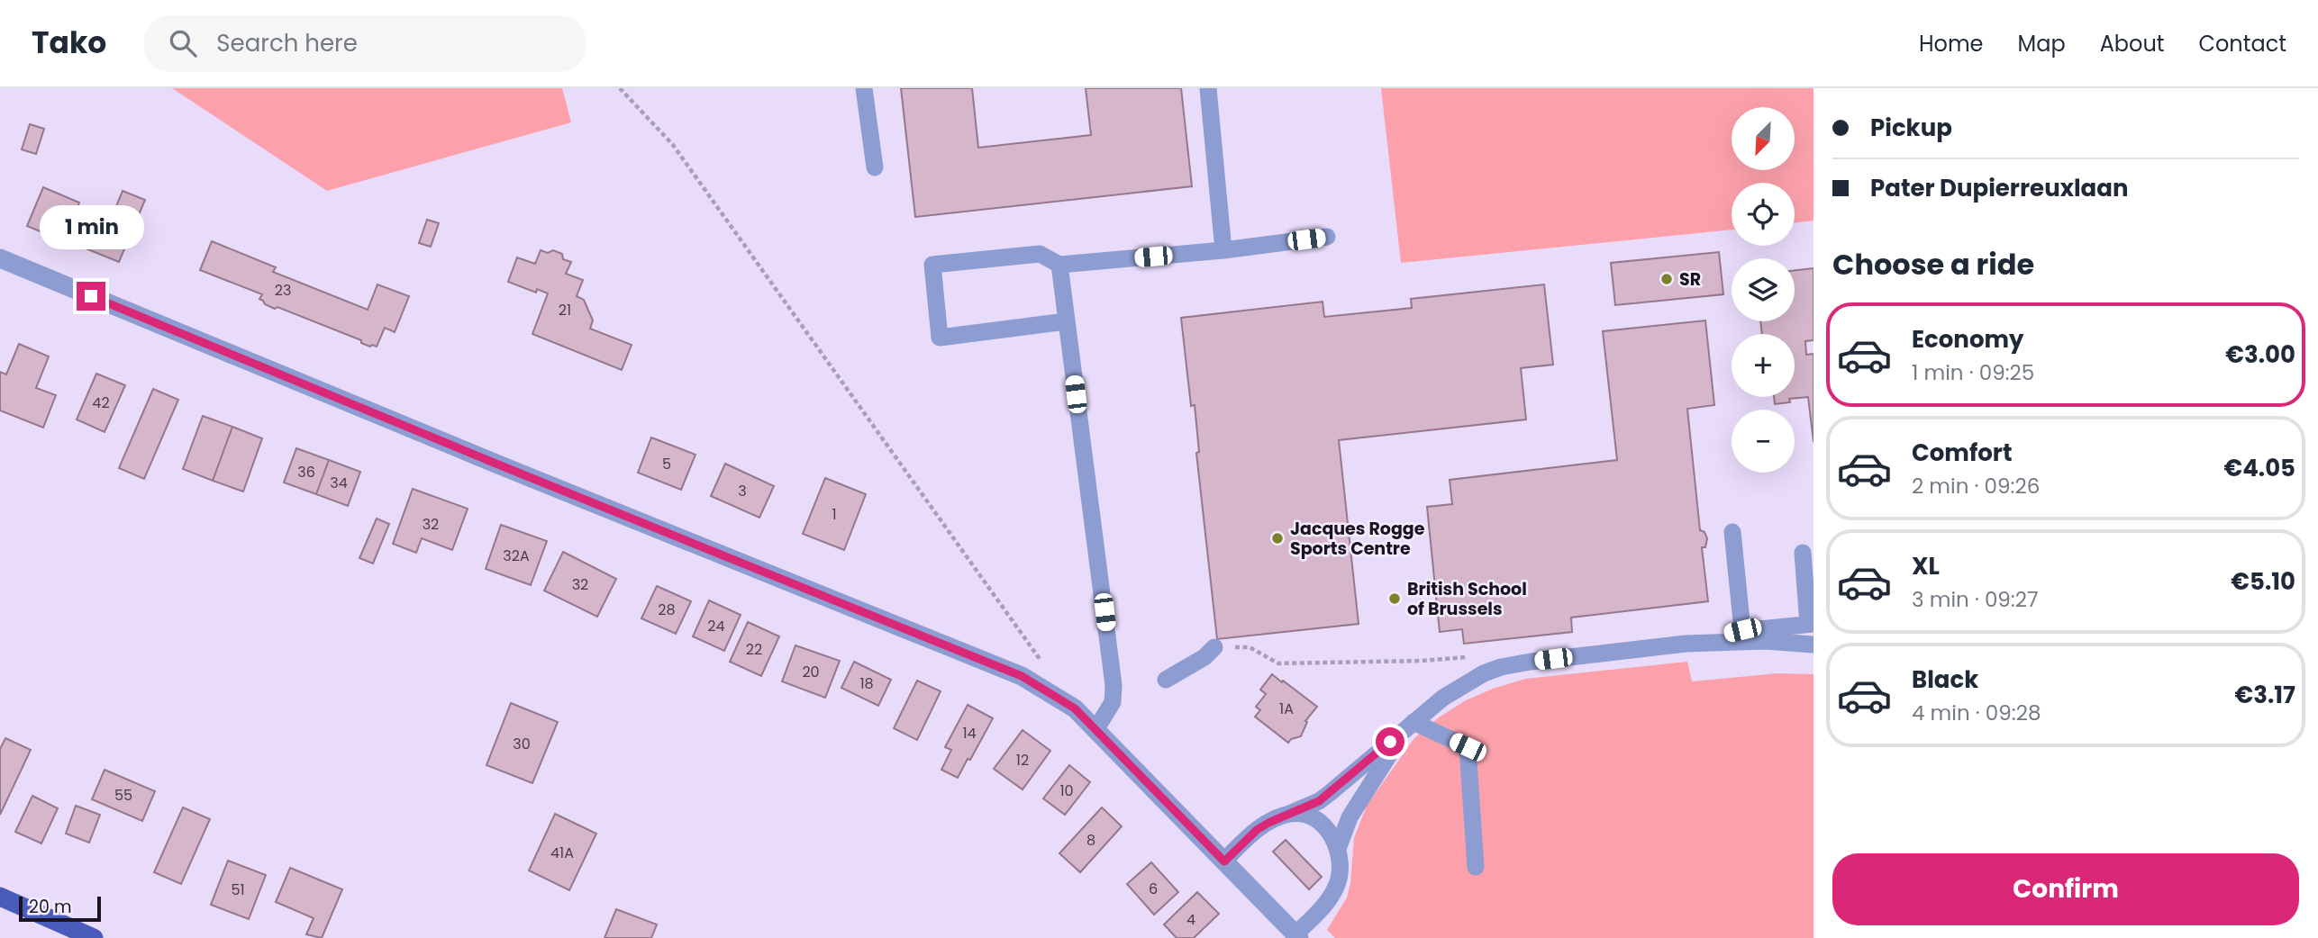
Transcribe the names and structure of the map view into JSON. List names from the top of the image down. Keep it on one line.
{"places":["SR","Jacques Rogge Sports Centre","British School of Brussels"],"house_numbers":["23","21","42","5","36","34","3","1","32","32A","32","28","24","22","20","18","1A","14","30","12","10","55","8","41A","6","51","4"],"scale_bar":"20 m","north":"bottom left","page":{"header":"Tako","search":"Search here","nav":["Home","Map","About","Contact"],"banner":["Pickup","Pater Dupierreuxlaan"],"map_buttons":["+","−"],"bubble":"1 min","heading":"Choose a ride","list":[{"name":"Economy","note":"1 min · 09:25","value":"€3.00"},{"name":"Comfort","note":"2 min · 09:26","value":"€4.05"},{"name":"XL","note":"3 min · 09:27","value":"€5.10"},{"name":"Black","note":"4 min · 09:28","value":"€3.17"}],"buttons":"Confirm","scale":"20 m"}}
